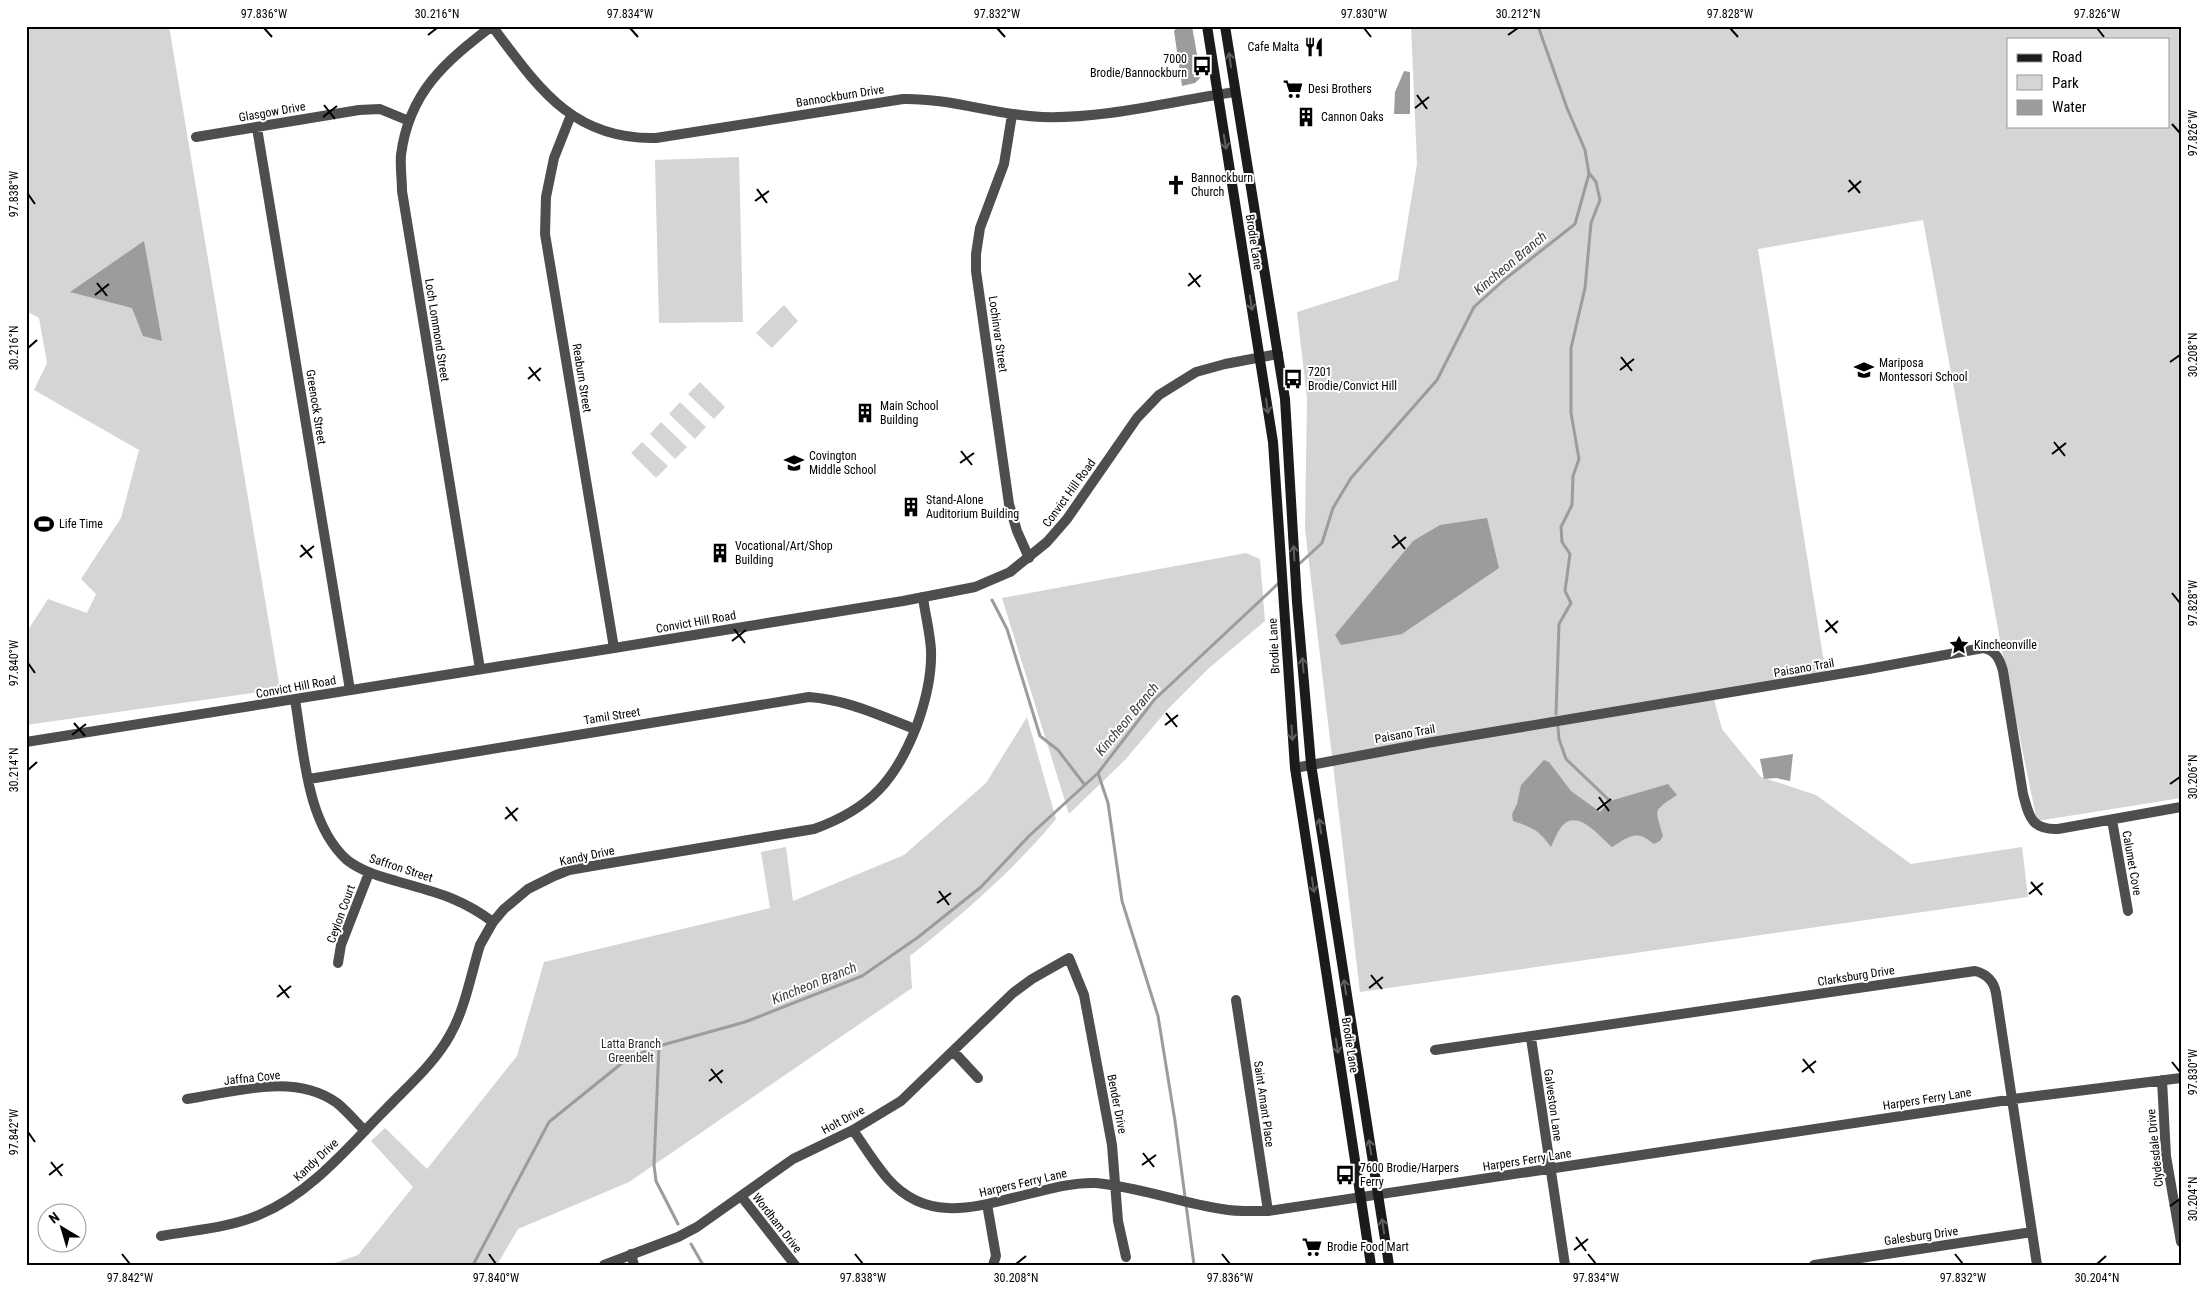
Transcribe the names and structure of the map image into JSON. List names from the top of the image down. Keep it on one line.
{"streets":{"main road":["Brodie Lane"],"street":["Bannockburn Drive","Glasgow Drive","Loch Lommond Street","Lochinvar Street","Reaburn Street","Greenock Street","Convict Hill Road","Paisano Trail","Tamil Street","Kandy Drive","Calumet Cove","Saffron Street","Ceylon Court","Clarksburg Drive","Jaffna Cove","Harpers Ferry Lane","Bender Drive","Saint Amant Place","Galveston Lane","Holt Drive","Clydesdale Drive","Wordham Drive","Galesburg Drive"]},"crossings":[["Bannockburn Drive","Brodie Lane"],["Bannockburn Drive","Loch Lommond Street"],["Bannockburn Drive","Lochinvar Street"],["Bannockburn Drive","Reaburn Street"],["Glasgow Drive","Loch Lommond Street"],["Glasgow Drive","Greenock Street"],["Brodie Lane","Convict Hill Road"],["Brodie Lane","Paisano Trail"],["Brodie Lane","Harpers Ferry Lane"],["Loch Lommond Street","Convict Hill Road"],["Lochinvar Street","Convict Hill Road"],["Reaburn Street","Convict Hill Road"],["Greenock Street","Convict Hill Road"],["Convict Hill Road","Kandy Drive"],["Convict Hill Road","Saffron Street"],["Paisano Trail","Calumet Cove"],["Tamil Street","Kandy Drive"],["Tamil Street","Saffron Street"],["Kandy Drive","Saffron Street"],["Kandy Drive","Jaffna Cove"],["Saffron Street","Ceylon Court"],["Clarksburg Drive","Harpers Ferry Lane"],["Clarksburg Drive","Galveston Lane"],["Clarksburg Drive","Galesburg Drive"],["Harpers Ferry Lane","Bender Drive"],["Harpers Ferry Lane","Saint Amant Place"],["Harpers Ferry Lane","Galveston Lane"],["Harpers Ferry Lane","Holt Drive"],["Harpers Ferry Lane","Clydesdale Drive"],["Bender Drive","Holt Drive"],["Holt Drive","Wordham Drive"]],"water":["Kincheon Branch"],"parks":["Latta Branch Greenbelt"],"places":{"restaurant":["Cafe Malta"],"bus stop":["7000 Brodie/Bannockburn","7201 Brodie/Convict Hill","7600 Brodie/Harpers Ferry"],"supermarket":["Desi Brothers","Brodie Food Mart"],"building":["Cannon Oaks","Main School Building","Stand-Alone Auditorium Building","Vocational/Art/Shop Building"],"church":["Bannockburn Church"],"school or university":["Mariposa Montessori School","Covington Middle School"],"sports":["Life Time"],"place":["Kincheonville"]},"legend":["Road","Park","Water"],"north":"top left","coordinates":["97.836°W","30.216°N","97.834°W","97.832°W","97.830°W","30.212°N","97.828°W","97.826°W","97.838°W","30.208°N","97.840°W","30.214°N","30.206°N","97.842°W","30.204°N"]}
